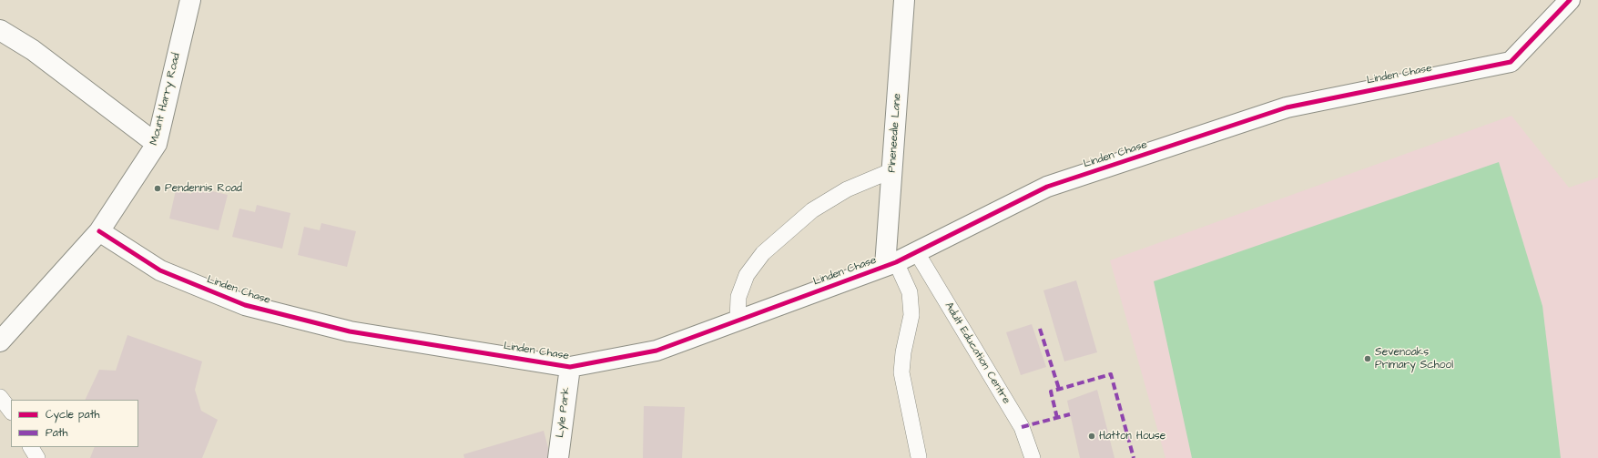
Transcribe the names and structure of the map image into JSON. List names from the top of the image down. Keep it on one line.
{"streets":{"street":["Linden Chase","Mount Harry Road","Pineneedle Lane","Lyle Park"],"lane":["Adult Education Centre"]},"crossings":[["Linden Chase","Mount Harry Road"],["Linden Chase","Pineneedle Lane"],["Linden Chase","Adult Education Centre"],["Linden Chase","Lyle Park"]],"places":["Pendennis Road","Sevenoaks Primary School","Hatton House"],"legend":["Cycle path","Path"]}
